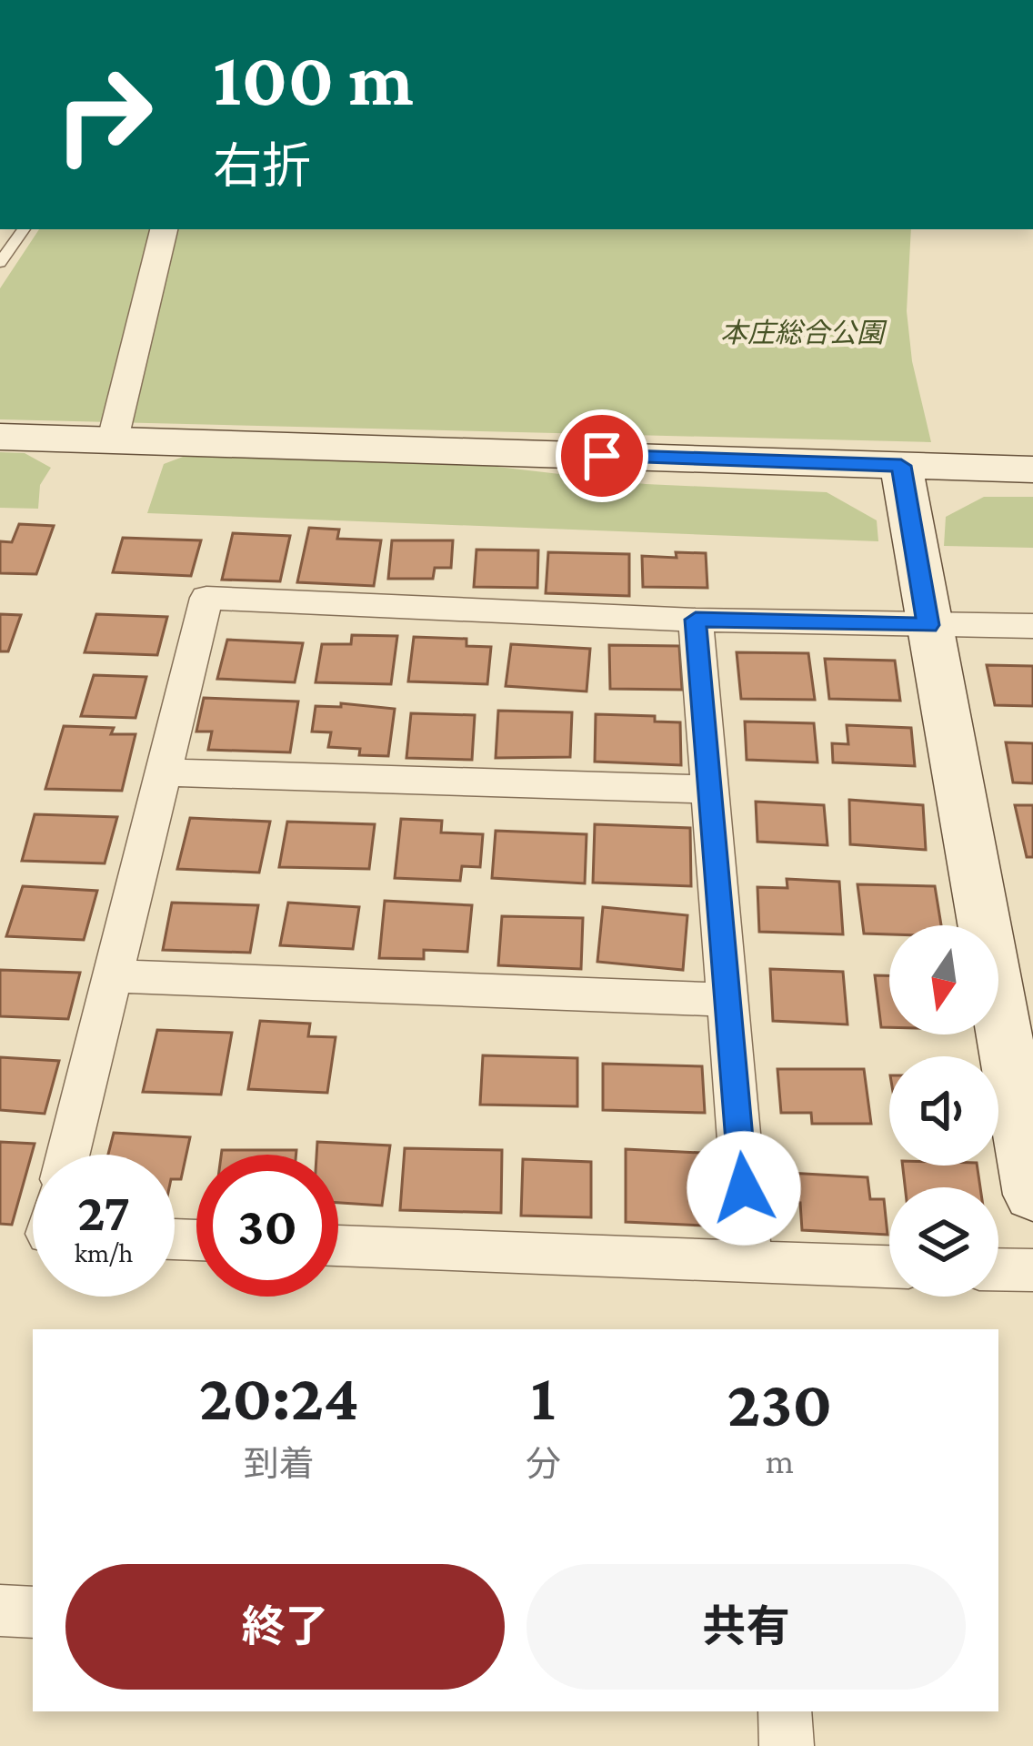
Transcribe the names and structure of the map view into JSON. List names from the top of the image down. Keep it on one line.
{"parks":["本庄総合公園"],"north":"bottom","page":{"turn":["100 m","右折"],"speed":"27 km/h","limit":"30","eta":["20:24","到着","1","分","230","m"],"buttons":["終了","共有"]}}
